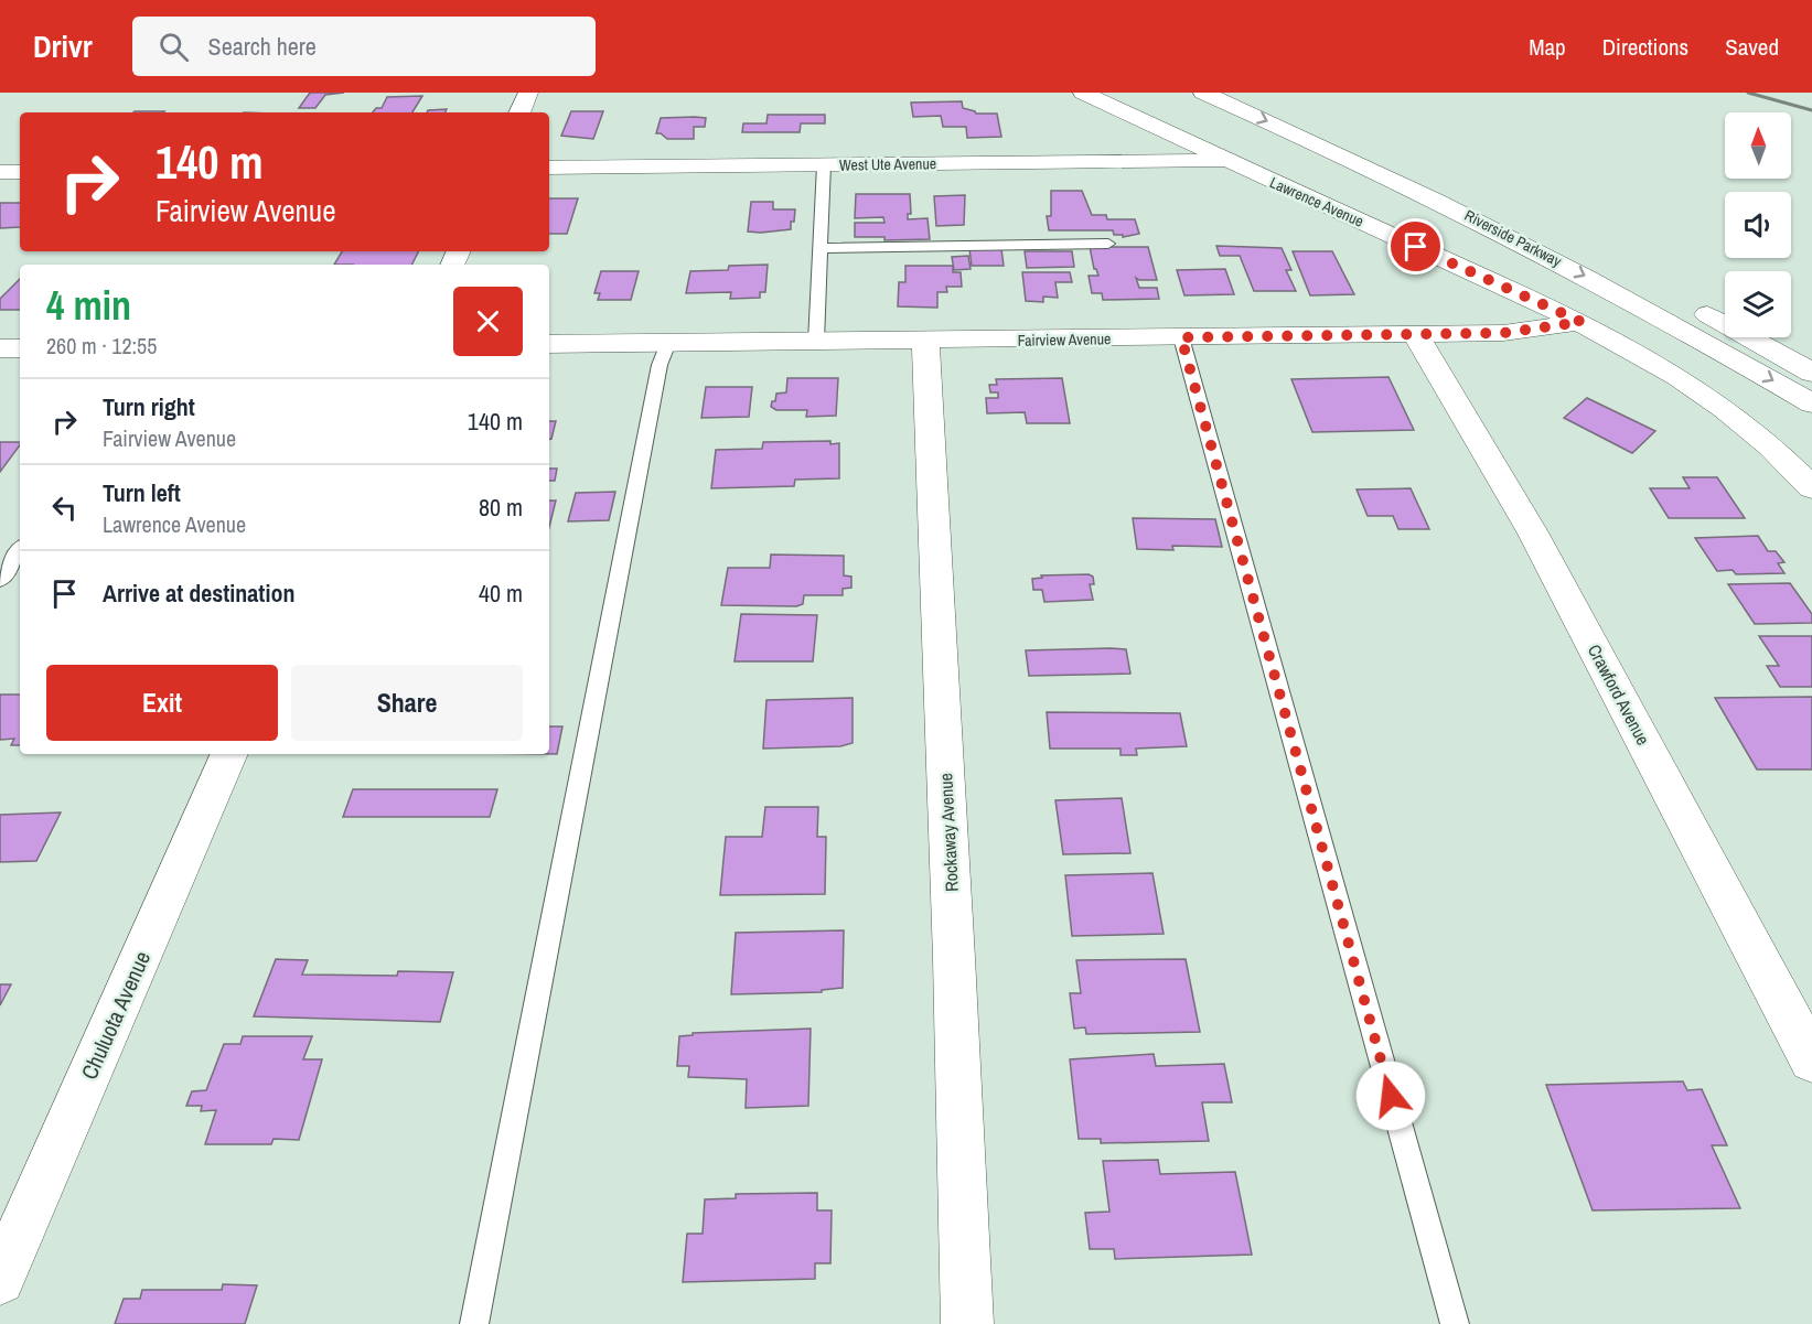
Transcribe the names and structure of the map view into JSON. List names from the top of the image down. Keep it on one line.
{"streets":{"street":["West Ute Avenue","Lawrence Avenue","Riverside Parkway","Fairview Avenue","Crawford Avenue","Rockaway Avenue","Chuluota Avenue"]},"crossings":[["West Ute Avenue","Lawrence Avenue"],["Lawrence Avenue","Fairview Avenue"],["Fairview Avenue","Crawford Avenue"],["Fairview Avenue","Rockaway Avenue"]],"north":"top","page":{"header":"Drivr","search":"Search here","nav":["Map","Directions","Saved"],"turn":["140 m","Fairview Avenue"],"heading":["4 min","260 m · 12:55"],"list":[{"name":"Turn right","note":"Fairview Avenue","value":"140 m"},{"name":"Turn left","note":"Lawrence Avenue","value":"80 m"},{"name":"Arrive at destination","value":"40 m"}],"buttons":["Exit","Share"]}}
